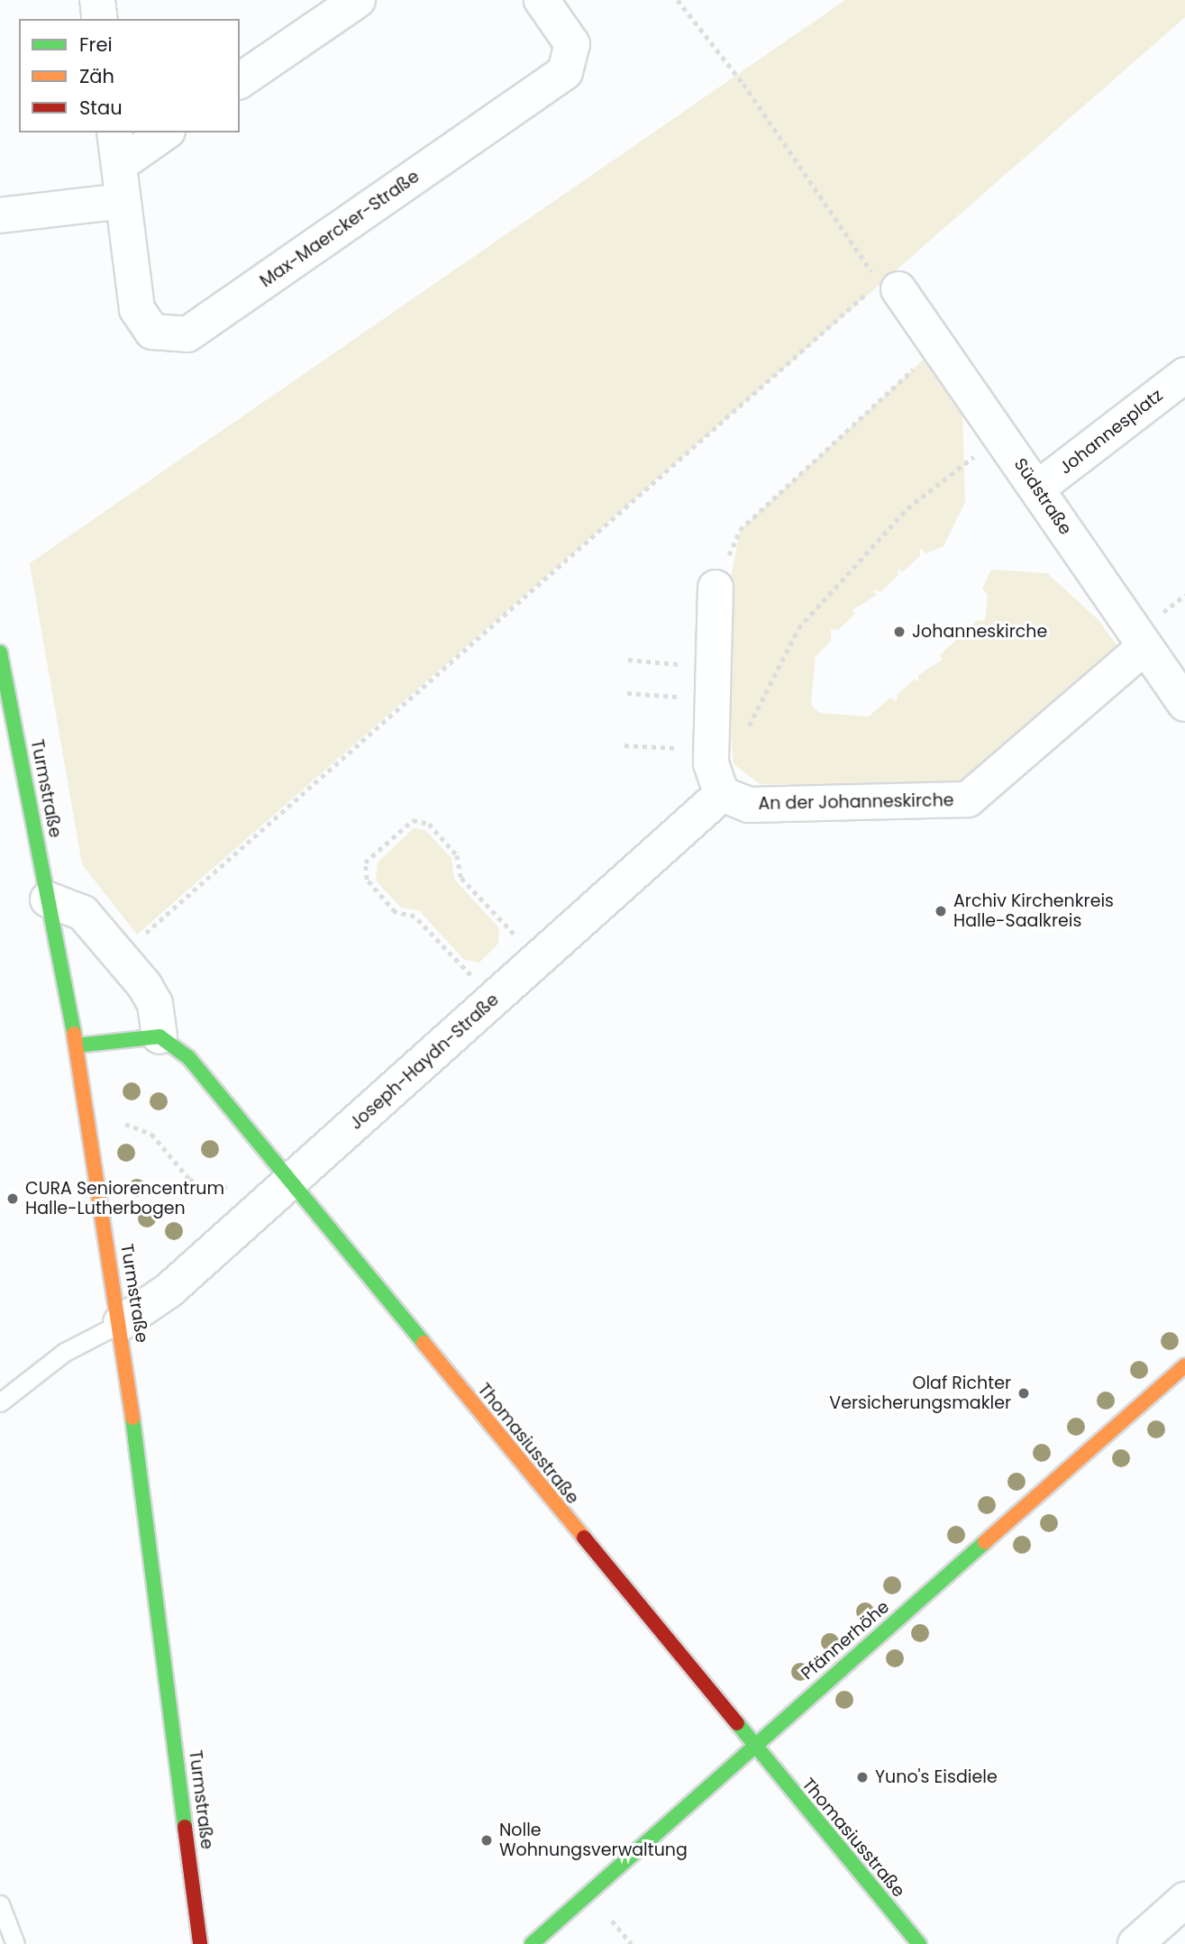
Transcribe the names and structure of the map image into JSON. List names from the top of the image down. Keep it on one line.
{"streets":{"street":["Max-Maercker-Straße","Johannesplatz","Südstraße","Turmstraße","An der Johanneskirche","Joseph-Haydn-Straße","Thomasiusstraße","Pfännerhöhe"]},"crossings":[["Johannesplatz","Südstraße"],["Südstraße","An der Johanneskirche"],["Turmstraße","Joseph-Haydn-Straße"],["An der Johanneskirche","Joseph-Haydn-Straße"],["Joseph-Haydn-Straße","Thomasiusstraße"],["Thomasiusstraße","Pfännerhöhe"]],"places":["Johanneskirche","Archiv Kirchenkreis Halle-Saalkreis","CURA Seniorencentrum Halle-Lutherbogen","Olaf Richter Versicherungsmakler","Yuno's Eisdiele","Nolle Wohnungsverwaltung"],"legend":["Frei","Zäh","Stau"]}
